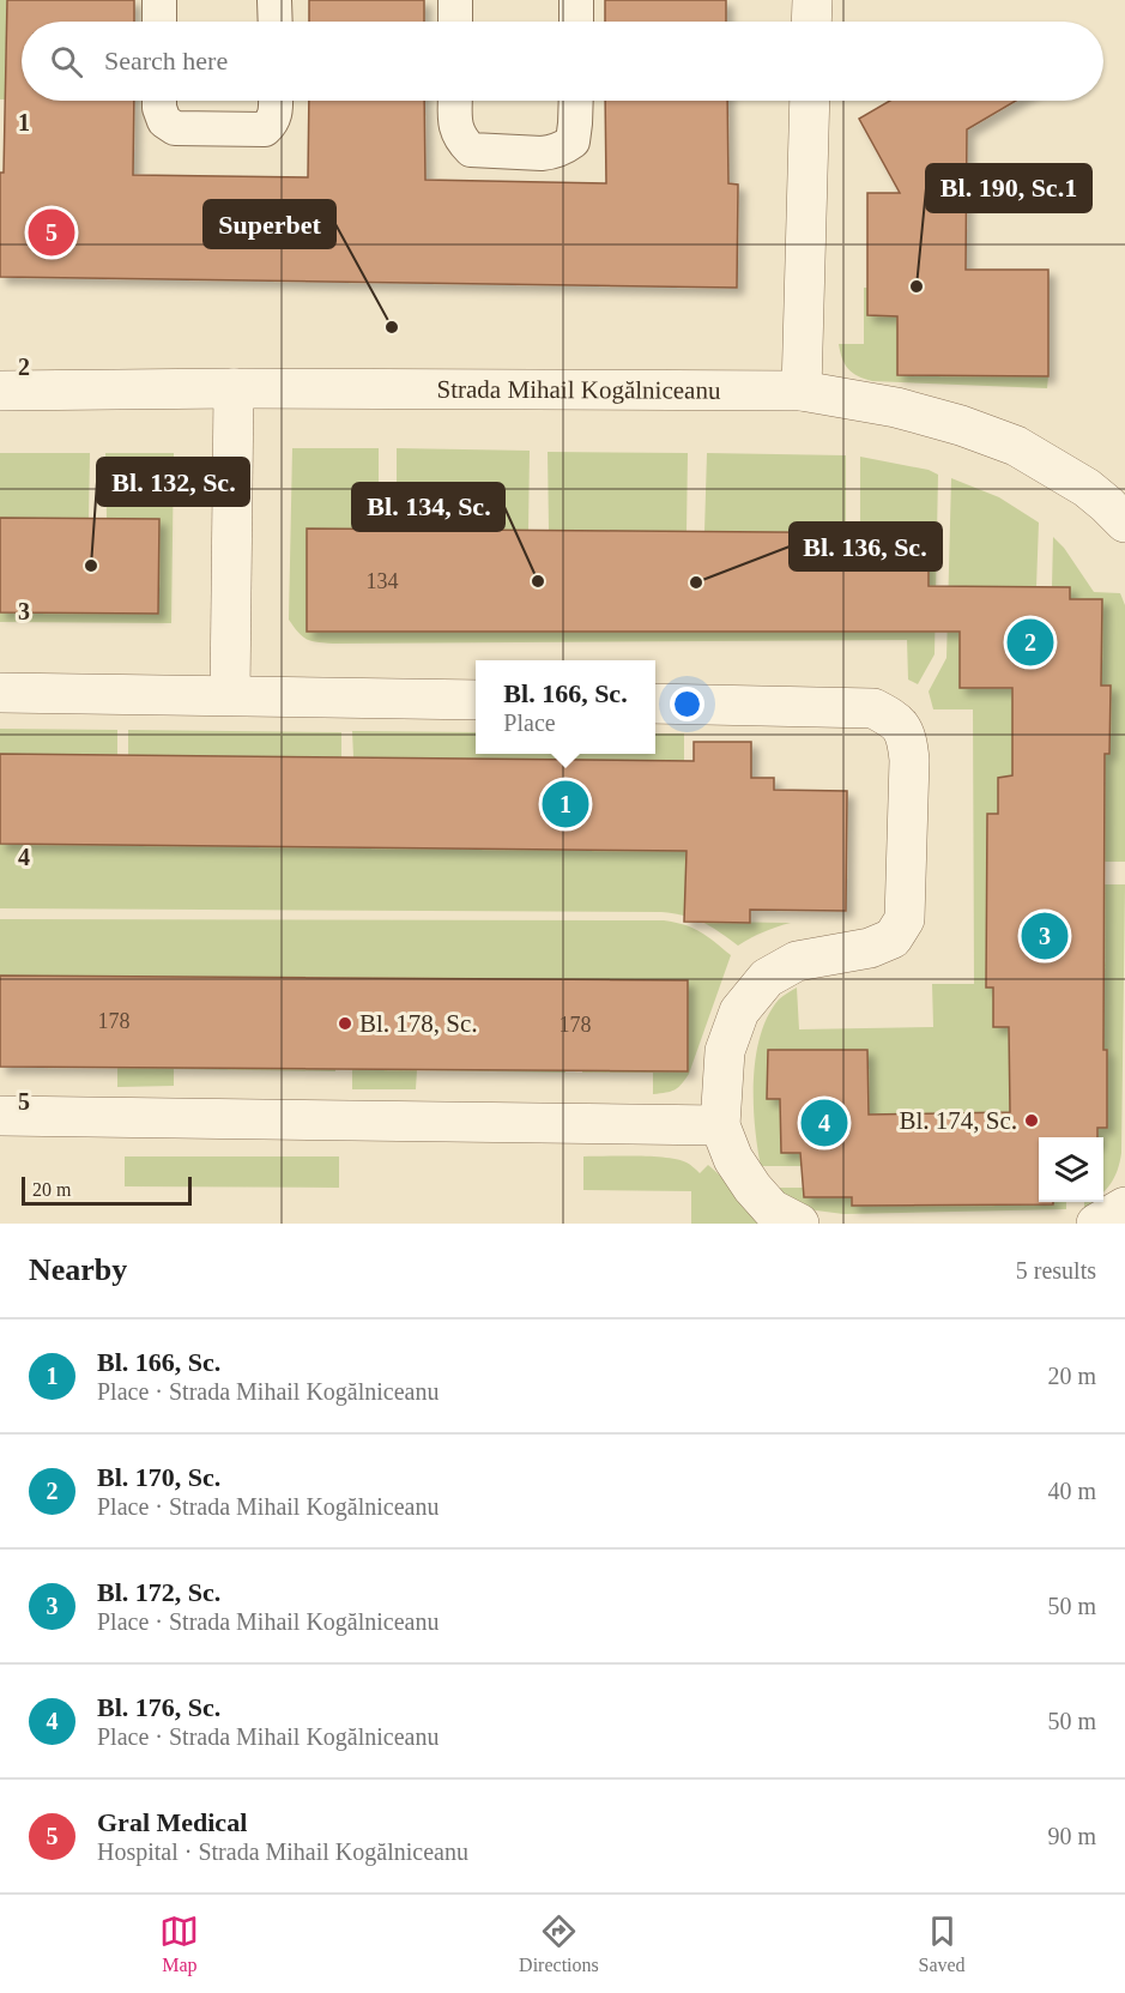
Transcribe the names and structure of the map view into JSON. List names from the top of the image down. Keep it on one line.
{"streets":{"street":["Strada Mihail Kogălniceanu"]},"places":["Bl. 190, Sc.1","Superbet","Bl. 132, Sc.","Bl. 134, Sc.","Bl. 136, Sc.","Bl. 178, Sc.","Bl. 174, Sc."],"house_numbers":["134","178","178"],"scale_bar":"20 m","page":{"search":"Search here","pins":["5","2","1","3","4"],"popup":["Bl. 166, Sc.","Place"],"scale":"20 m","heading":["Nearby","5 results"],"list":[{"mark":"1","name":"Bl. 166, Sc.","note":"Place · Strada Mihail Kogălniceanu","value":"20 m"},{"mark":"2","name":"Bl. 170, Sc.","note":"Place · Strada Mihail Kogălniceanu","value":"40 m"},{"mark":"3","name":"Bl. 172, Sc.","note":"Place · Strada Mihail Kogălniceanu","value":"50 m"},{"mark":"4","name":"Bl. 176, Sc.","note":"Place · Strada Mihail Kogălniceanu","value":"50 m"},{"mark":"5","name":"Gral Medical","note":"Hospital · Strada Mihail Kogălniceanu","value":"90 m"}],"nav":["Map","Directions","Saved"]},"grid":{"rows":["1","2","3","4","5"]}}
